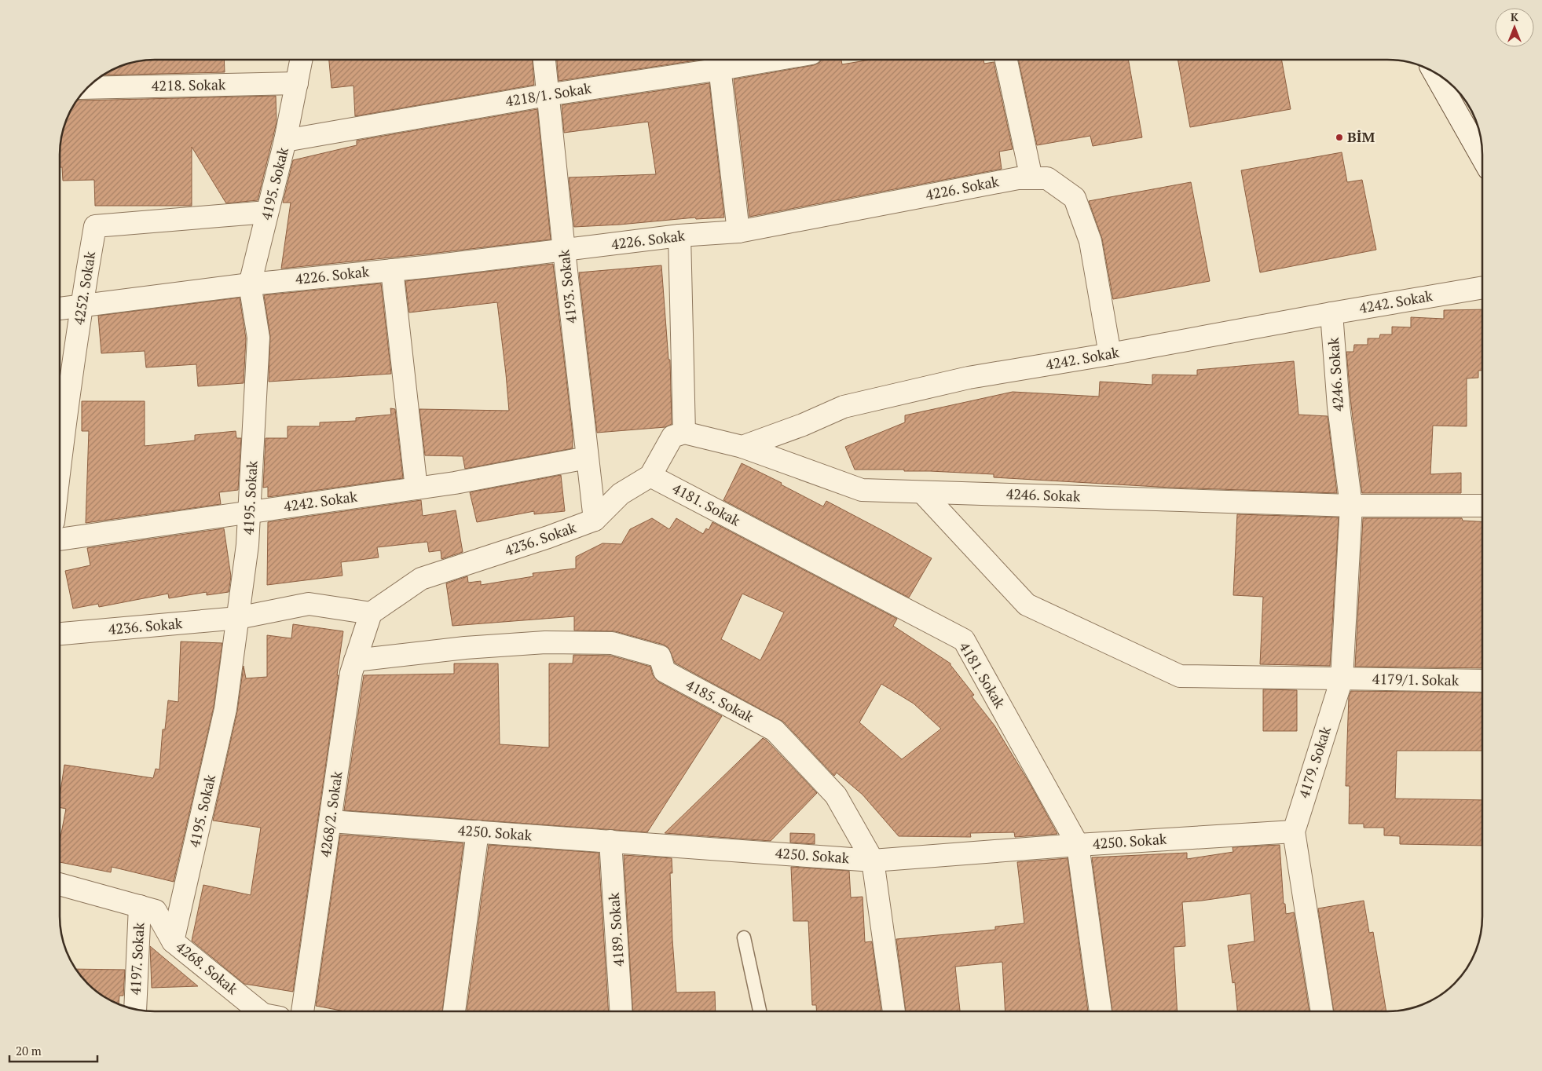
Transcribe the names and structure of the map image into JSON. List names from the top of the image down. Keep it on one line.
{"streets":{"street":["4218. Sokak","4218/1. Sokak","4195. Sokak","4226. Sokak","4193. Sokak","4252. Sokak","4242. Sokak","4246. Sokak","4181. Sokak","4236. Sokak","4179/1. Sokak","4185. Sokak","4179. Sokak","4268/2. Sokak","4250. Sokak","4189. Sokak","4197. Sokak","4268. Sokak"]},"crossings":[["4218. Sokak","4195. Sokak"],["4218/1. Sokak","4195. Sokak"],["4218/1. Sokak","4193. Sokak"],["4195. Sokak","4226. Sokak"],["4195. Sokak","4252. Sokak"],["4195. Sokak","4242. Sokak"],["4195. Sokak","4236. Sokak"],["4195. Sokak","4268. Sokak"],["4226. Sokak","4193. Sokak"],["4226. Sokak","4252. Sokak"],["4226. Sokak","4242. Sokak"],["4193. Sokak","4242. Sokak"],["4193. Sokak","4236. Sokak"],["4242. Sokak","4246. Sokak"],["4246. Sokak","4179/1. Sokak"],["4246. Sokak","4179. Sokak"],["4181. Sokak","4236. Sokak"],["4181. Sokak","4250. Sokak"],["4236. Sokak","4268/2. Sokak"],["4179/1. Sokak","4179. Sokak"],["4185. Sokak","4268/2. Sokak"],["4185. Sokak","4250. Sokak"],["4179. Sokak","4250. Sokak"],["4268/2. Sokak","4250. Sokak"],["4250. Sokak","4189. Sokak"],["4197. Sokak","4268. Sokak"]],"places":["BİM"],"scale_bar":"20 m","north":"top"}
